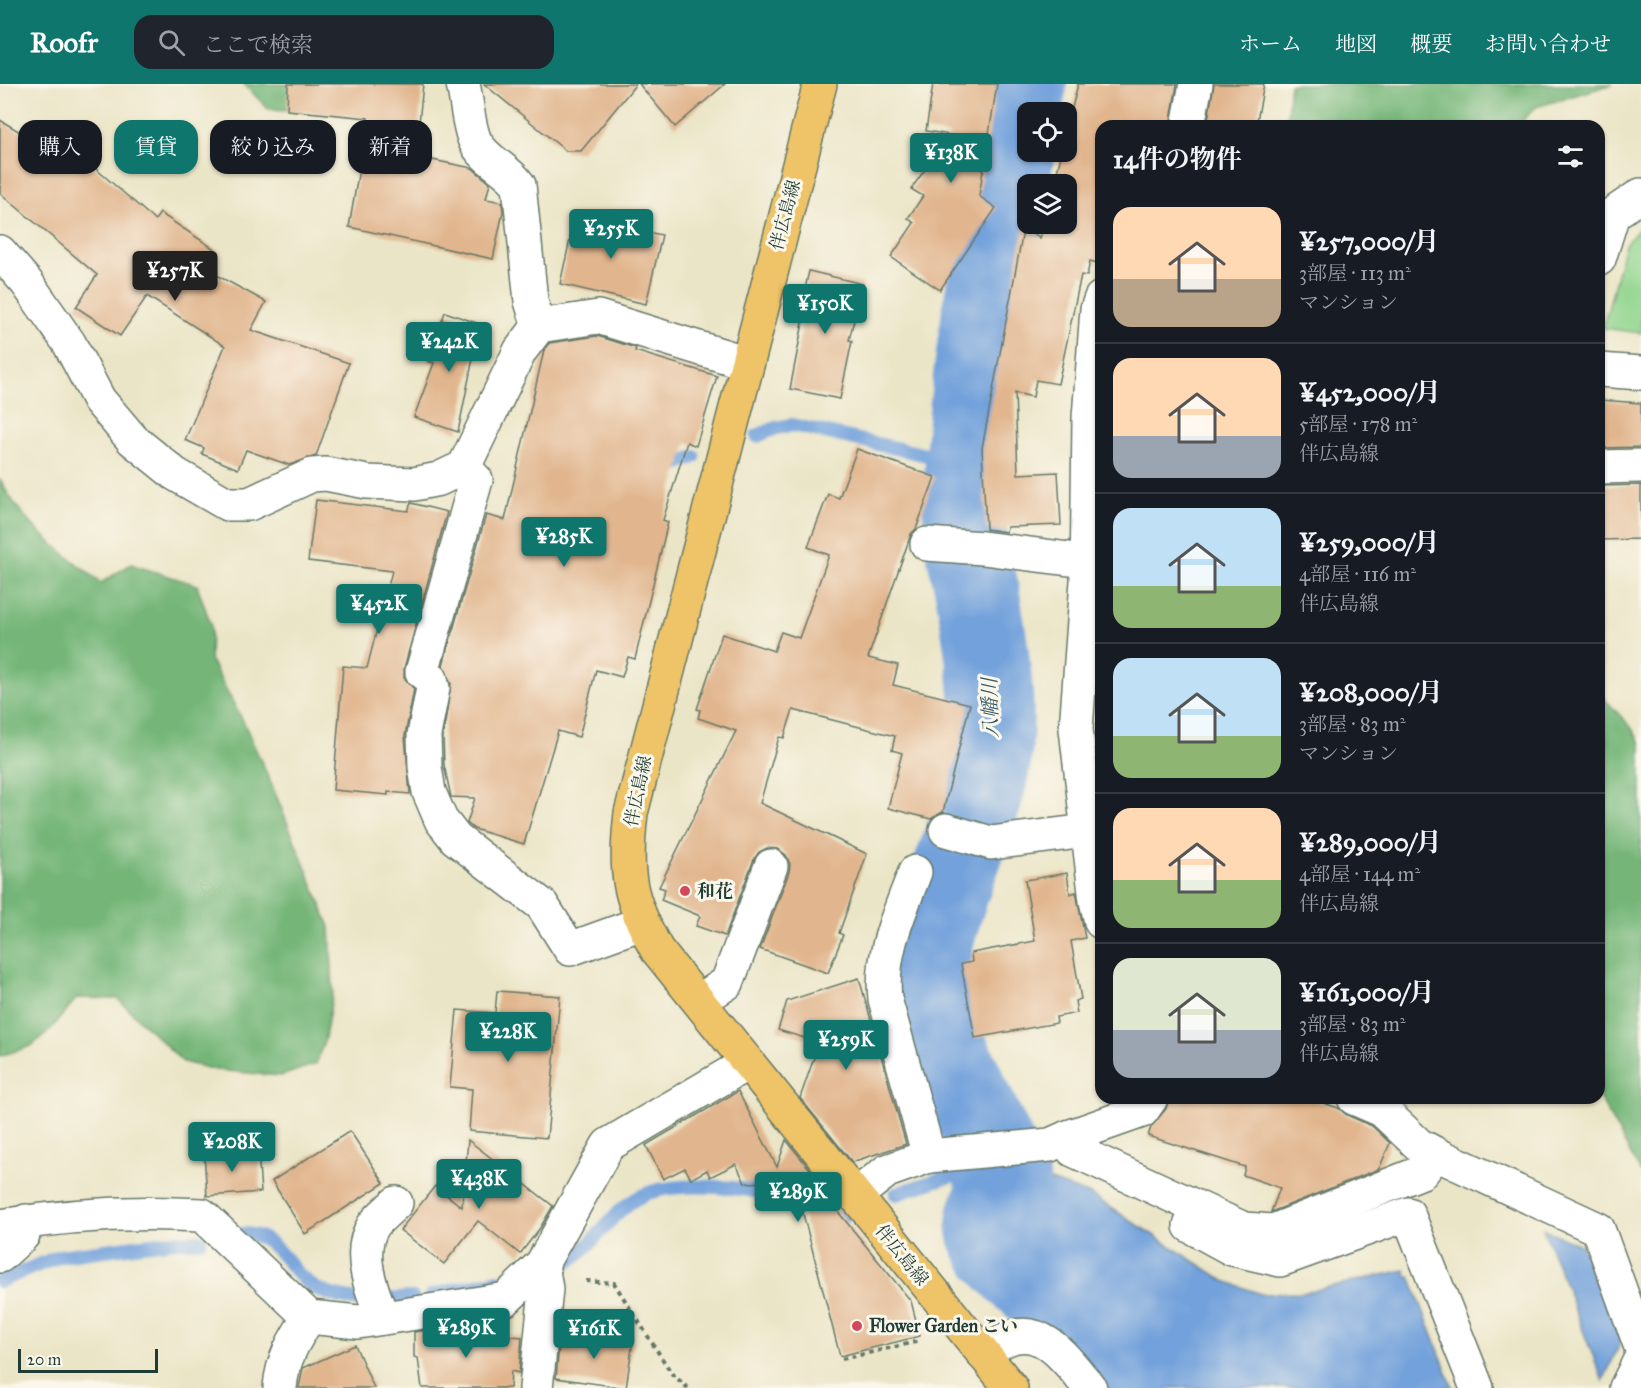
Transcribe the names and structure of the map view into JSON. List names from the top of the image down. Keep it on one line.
{"streets":{"main road":["伴広島線"]},"water":["八幡川"],"places":["和花","Flower Garden こい"],"scale_bar":"20 m","page":{"header":"Roofr","search":"ここで検索","nav":["ホーム","地図","概要","お問い合わせ"],"chip":["購入","賃貸","絞り込み","新着"],"heading":"14件の物件","price":["¥138K","¥255K","¥257K","¥150K","¥242K","¥285K","¥452K","¥228K","¥259K","¥208K","¥438K","¥289K","¥289K","¥161K"],"list":[{"name":"¥257,000/月","note":"3部屋 · 113 m² · マンション"},{"name":"¥452,000/月","note":"5部屋 · 178 m² · 伴広島線"},{"name":"¥259,000/月","note":"4部屋 · 116 m² · 伴広島線"},{"name":"¥208,000/月","note":"3部屋 · 83 m² · マンション"},{"name":"¥289,000/月","note":"4部屋 · 144 m² · 伴広島線"},{"name":"¥161,000/月","note":"3部屋 · 83 m² · 伴広島線"}],"scale":"20 m"}}
